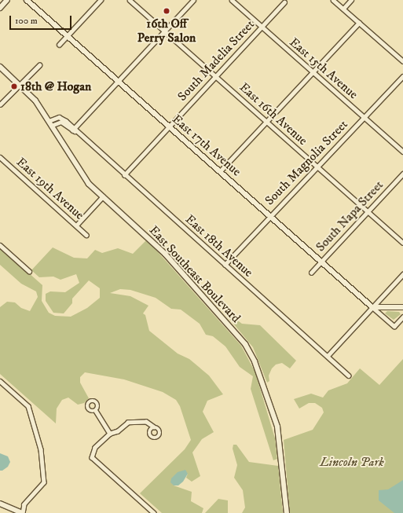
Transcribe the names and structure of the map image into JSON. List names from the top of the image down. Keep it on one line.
{"streets":{"main road":["East 17th Avenue","East Southeast Boulevard"],"street":["South Madelia Street","East 15th Avenue","East 16th Avenue","South Magnolia Street","East 19th Avenue","South Napa Street","East 18th Avenue"]},"crossings":[["South Madelia Street","East 15th Avenue"],["South Madelia Street","East 16th Avenue"],["South Madelia Street","East 17th Avenue"],["South Madelia Street","East 18th Avenue"],["East 15th Avenue","South Magnolia Street"],["East 16th Avenue","South Magnolia Street"],["East 16th Avenue","South Napa Street"],["East 17th Avenue","South Magnolia Street"],["East 17th Avenue","South Napa Street"],["South Magnolia Street","East 18th Avenue"],["East 18th Avenue","East Southeast Boulevard"]],"parks":["Lincoln Park"],"places":["16th Off Perry Salon","18th @ Hogan"],"scale_bar":"100 m"}
